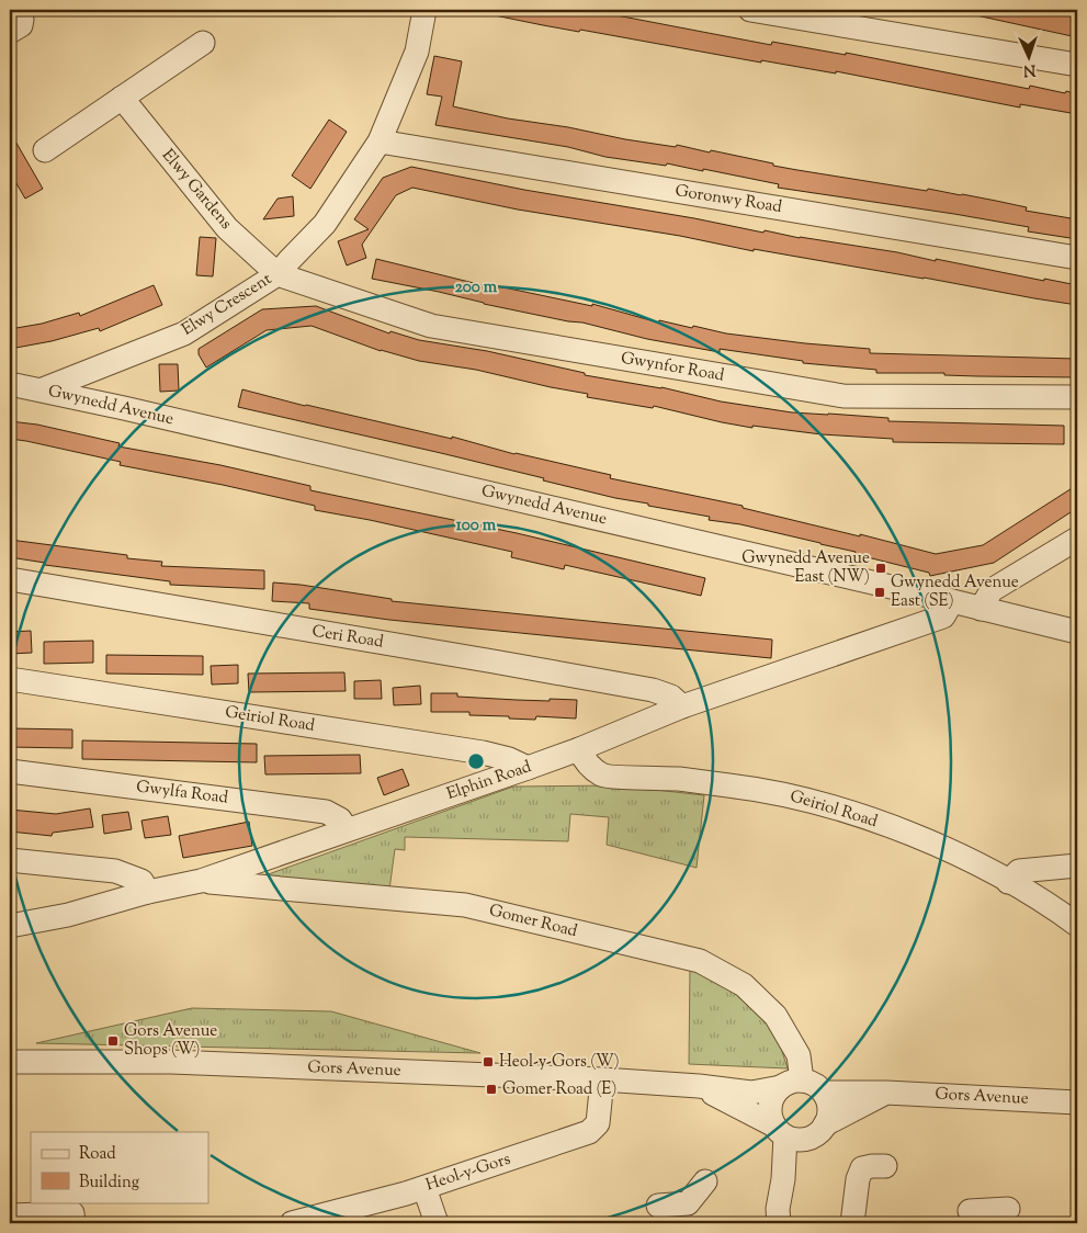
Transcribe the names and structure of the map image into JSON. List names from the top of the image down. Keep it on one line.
{"streets":{"street":["Elwy Gardens","Goronwy Road","Elwy Crescent","Gwynfor Road","Gwynedd Avenue","Ceri Road","Geiriol Road","Elphin Road","Gwylfa Road","Gomer Road","Gors Avenue","Heol-y-Gors"]},"crossings":[["Elwy Gardens","Elwy Crescent"],["Elwy Gardens","Gwynfor Road"],["Goronwy Road","Elwy Crescent"],["Elwy Crescent","Gwynfor Road"],["Elwy Crescent","Gwynedd Avenue"],["Gwynedd Avenue","Elphin Road"],["Ceri Road","Elphin Road"],["Geiriol Road","Elphin Road"],["Elphin Road","Gwylfa Road"],["Elphin Road","Gomer Road"],["Gomer Road","Gors Avenue"],["Gors Avenue","Heol-y-Gors"]],"places":{"transit":["Gwynedd Avenue East (NW)","Gwynedd Avenue East (SE)","Gors Avenue Shops (W)","Heol-y-Gors (W)","Gomer Road (E)"]},"legend":["Road","Building"],"north":"bottom","rings":["200 m","100 m"]}
